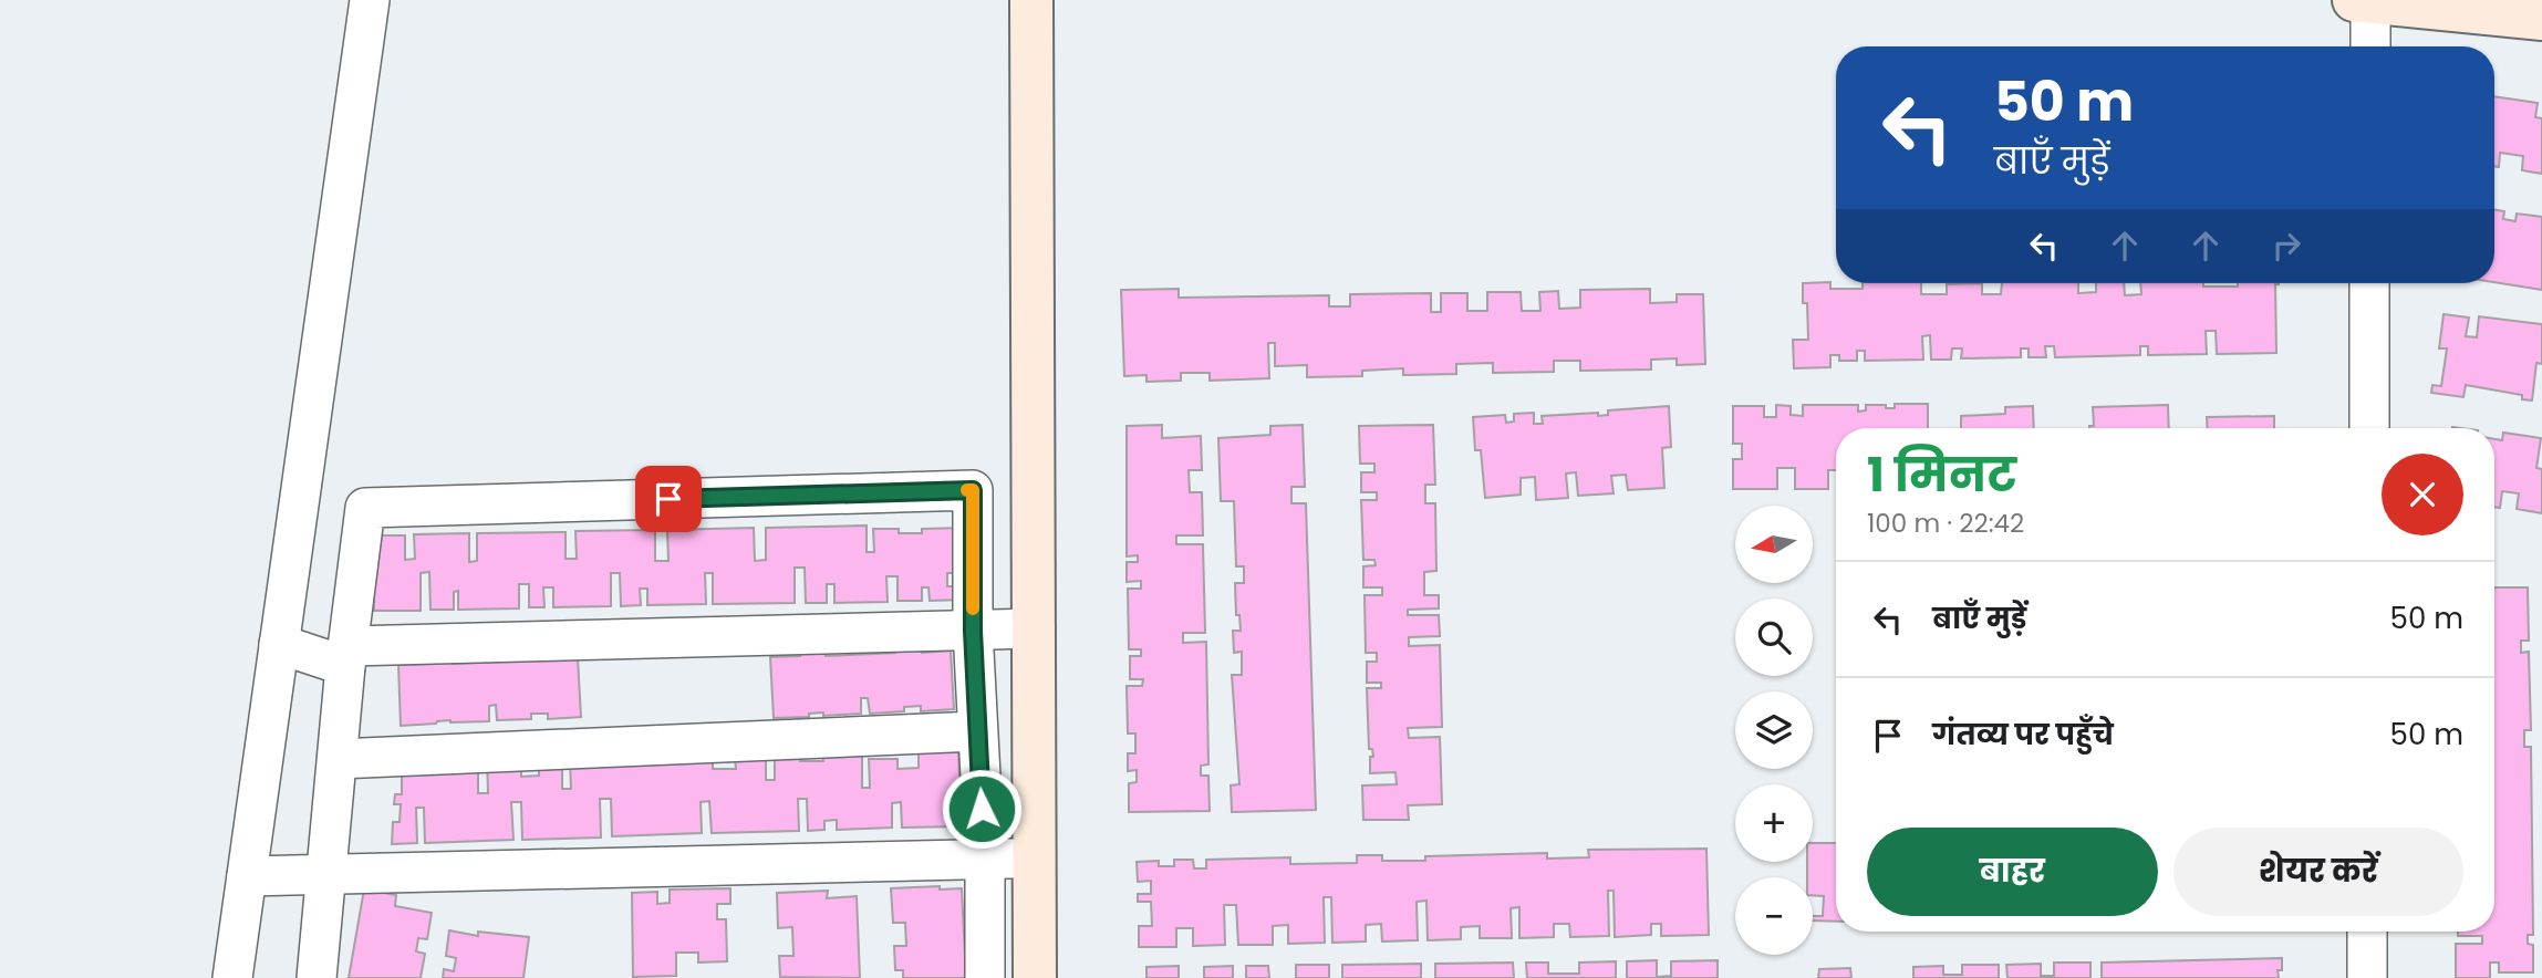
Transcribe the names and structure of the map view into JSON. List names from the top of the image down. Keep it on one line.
{"north":"left","page":{"turn":["50 m","बाएँ मुड़ें"],"heading":["1 मिनट","100 m · 22:42"],"map_buttons":["+","−"],"list":[{"name":"बाएँ मुड़ें","value":"50 m"},{"name":"गंतव्य पर पहुँचे","value":"50 m"}],"buttons":["बाहर","शेयर करें"]}}
